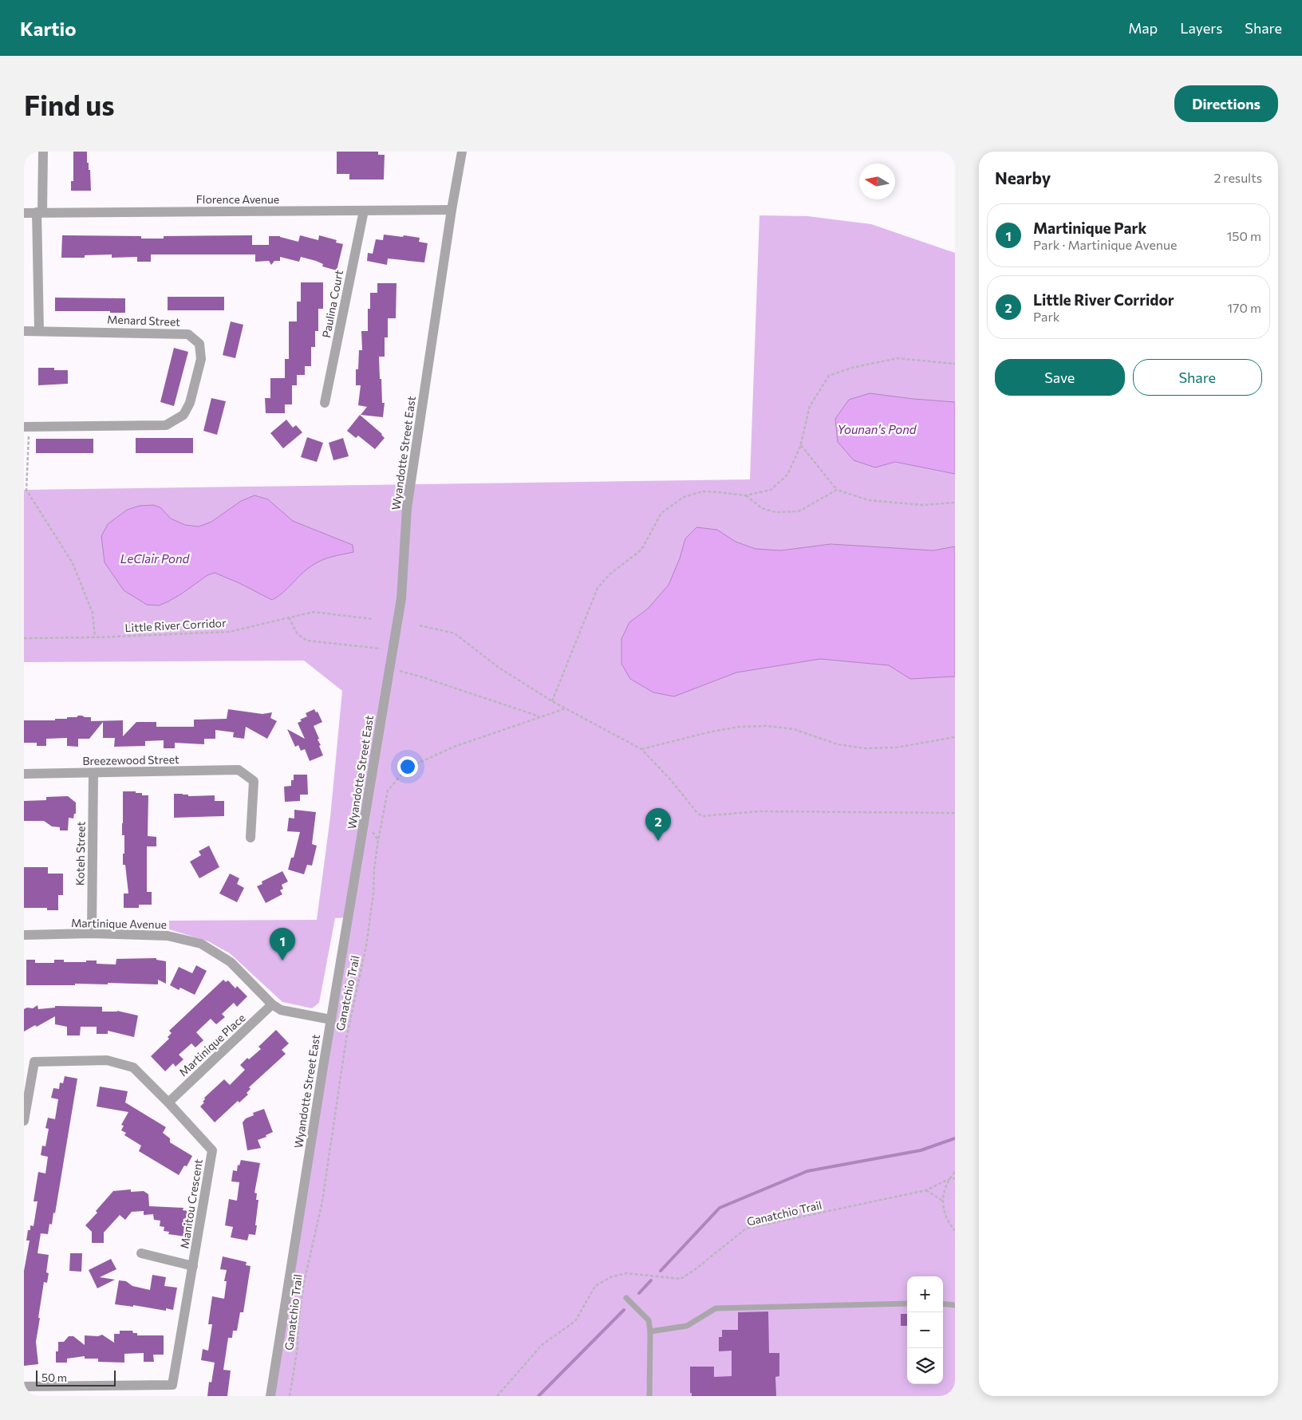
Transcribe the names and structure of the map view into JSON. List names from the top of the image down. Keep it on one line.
{"streets":{"street":["Florence Avenue","Paulina Court","Menard Street","Wyandotte Street East","Breezewood Street","Koteh Street","Martinique Avenue","Martinique Place","Manitou Crescent"],"path":["Little River Corridor","Ganatchio Trail"]},"crossings":[["Florence Avenue","Paulina Court"],["Florence Avenue","Wyandotte Street East"],["Wyandotte Street East","Martinique Avenue"],["Breezewood Street","Koteh Street"],["Koteh Street","Martinique Avenue"],["Martinique Avenue","Martinique Place"],["Martinique Place","Manitou Crescent"]],"water":["Younan's Pond","LeClair Pond"],"scale_bar":"50 m","north":"left","page":{"header":"Kartio","nav":["Map","Layers","Share"],"buttons":["Directions",["Save","Share"]],"title":"Find us","heading":["Nearby","2 results"],"list":[{"mark":"1","name":"Martinique Park","note":"Park · Martinique Avenue","value":"150 m"},{"mark":"2","name":"Little River Corridor","note":"Park","value":"170 m"}],"pins":["2","1"],"map_buttons":["+","−"],"scale":"50 m"}}
